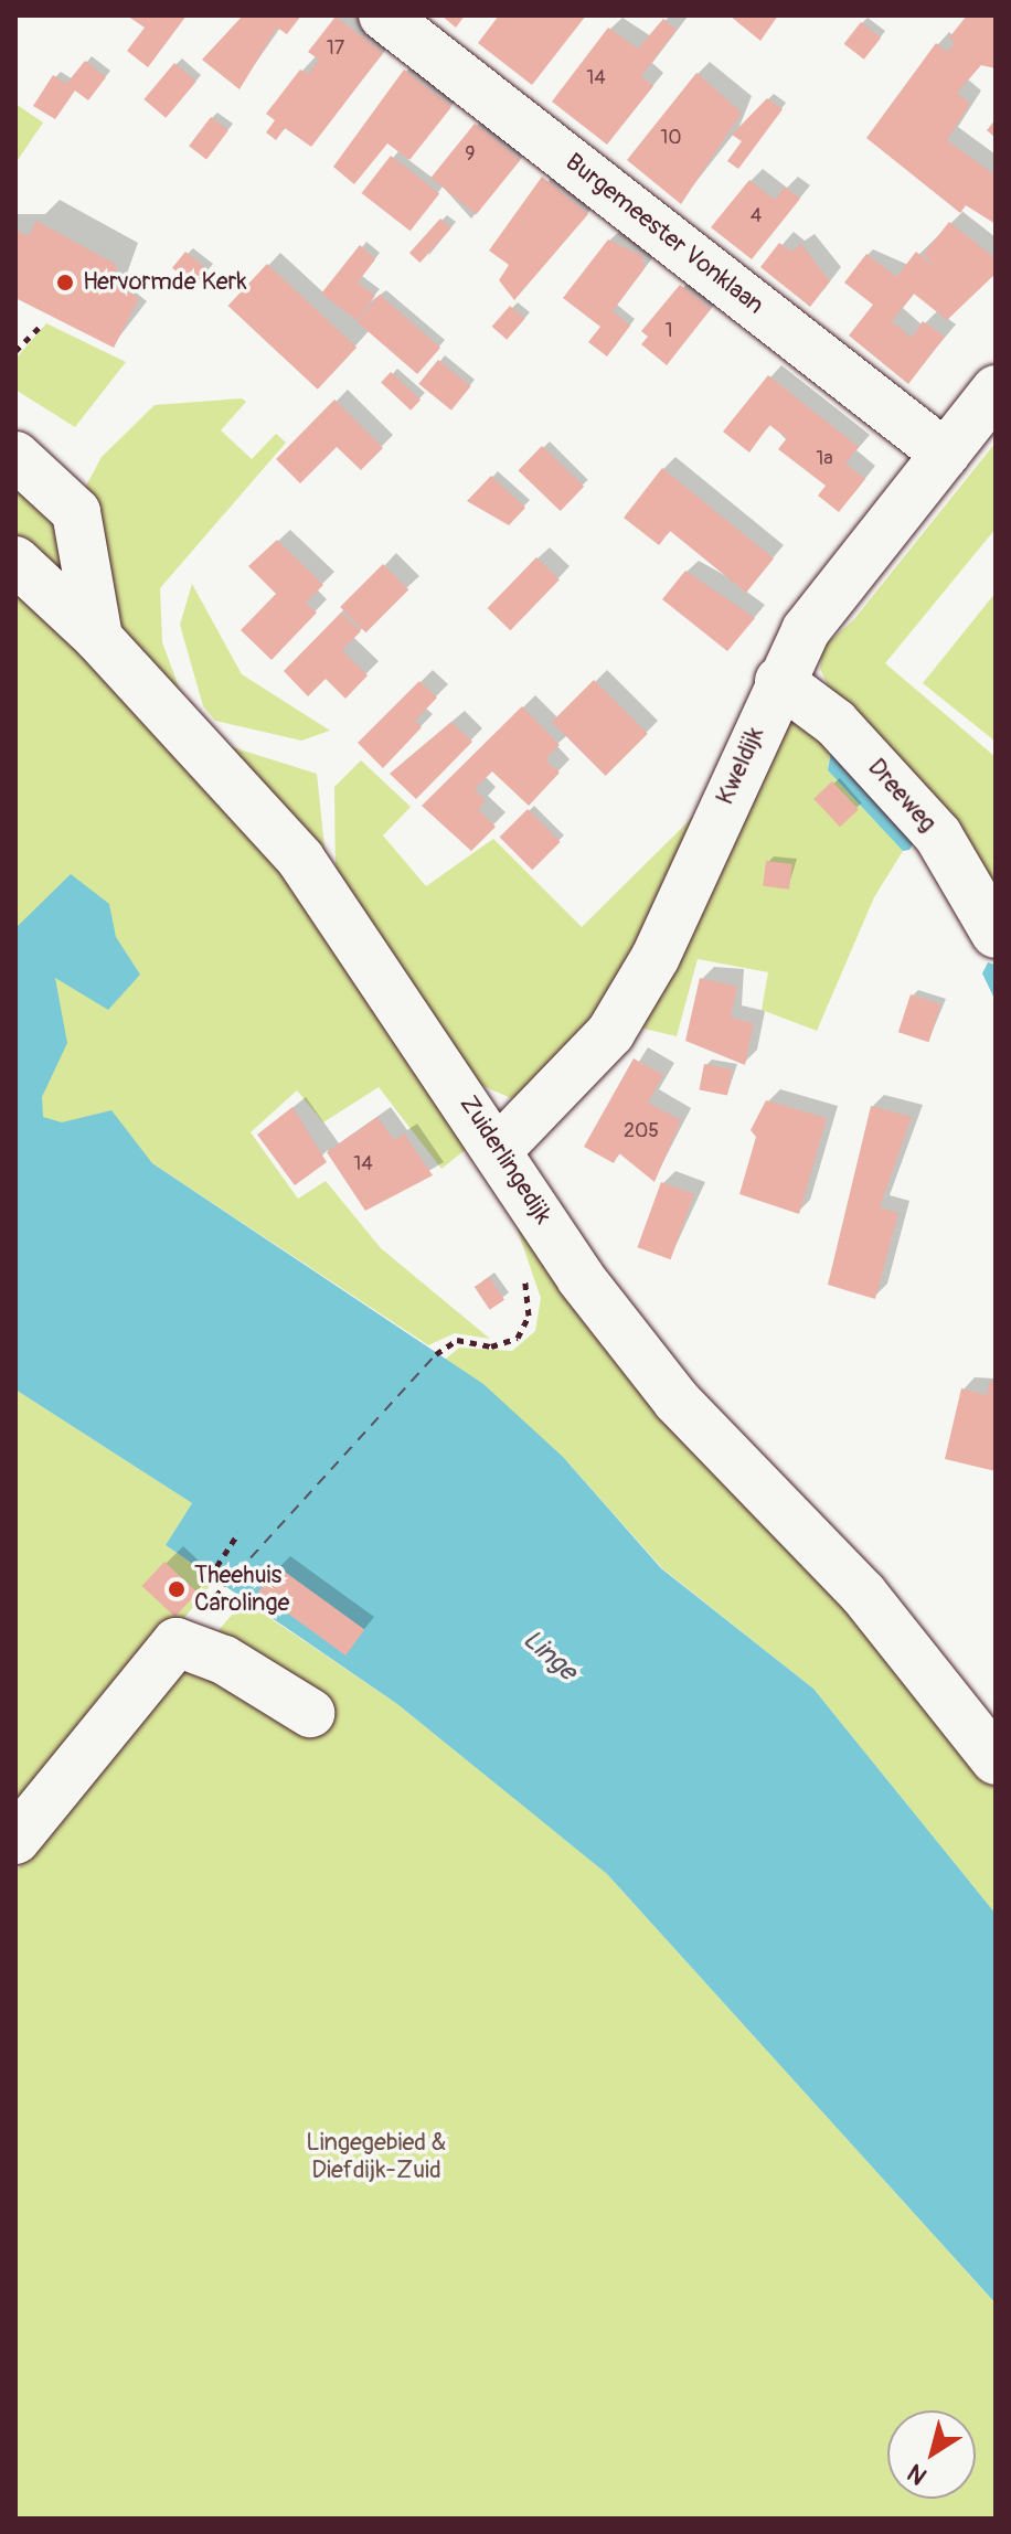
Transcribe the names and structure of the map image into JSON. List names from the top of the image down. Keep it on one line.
{"streets":{"street":["Burgemeester Vonklaan","Kweldijk","Dreeweg","Zuiderlingedijk"]},"crossings":[["Burgemeester Vonklaan","Kweldijk"],["Kweldijk","Dreeweg"],["Kweldijk","Zuiderlingedijk"]],"water":["Linge"],"parks":["Lingegebied & Diefdijk-Zuid"],"places":["Hervormde Kerk","Theehuis Carolinge"],"house_numbers":["17","14","10","9","4","1","1a","205","14"],"north":"bottom left"}
